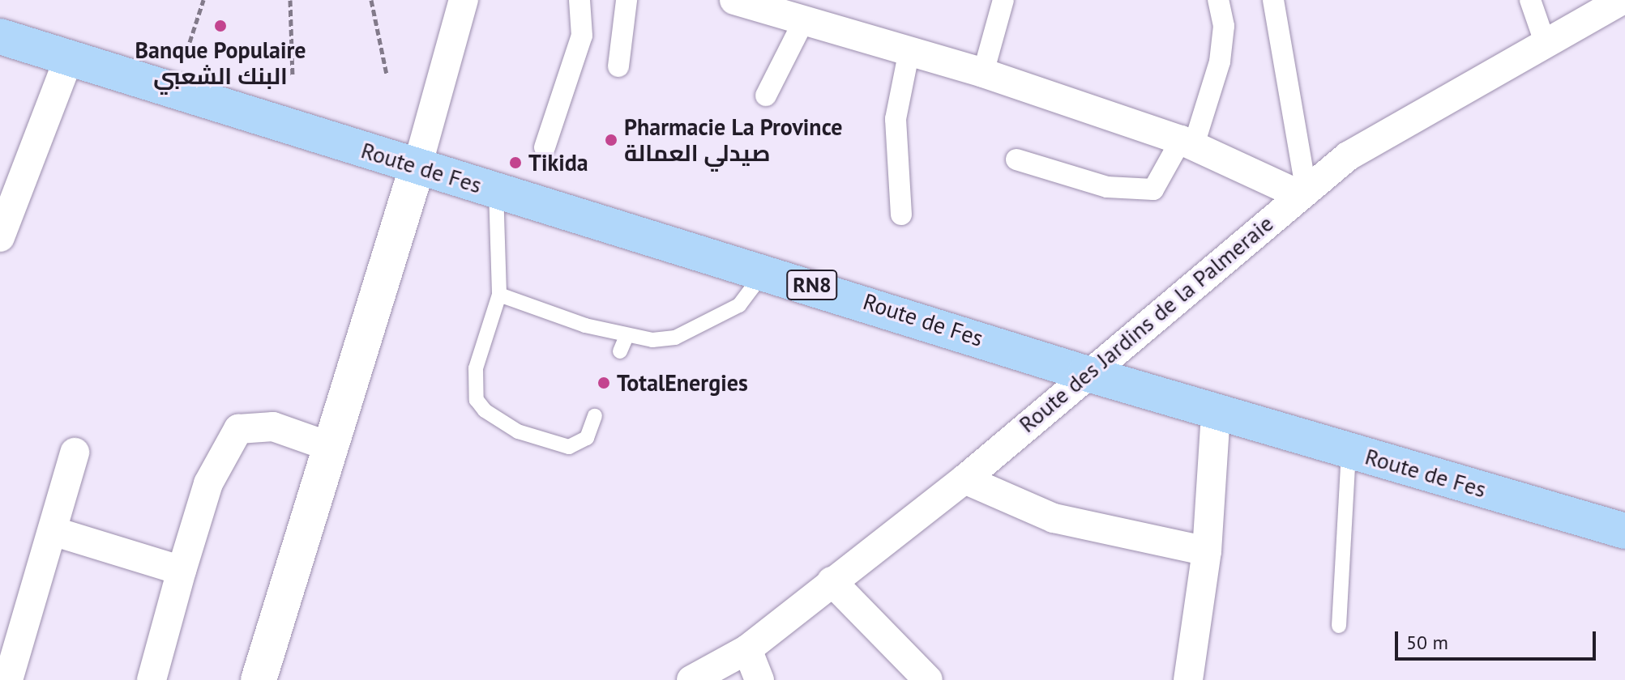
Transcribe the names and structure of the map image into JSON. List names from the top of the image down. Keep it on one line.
{"streets":{"main road":["Route de Fes","RN8"],"street":["Route des Jardins de la Palmeraie"]},"crossings":[["Route de Fes","Route des Jardins de la Palmeraie"]],"places":["Banque Populaire البنك الشعبي","Pharmacie La Province صيدلي العمالة","Tikida","TotalEnergies"],"scale_bar":"50 m"}
